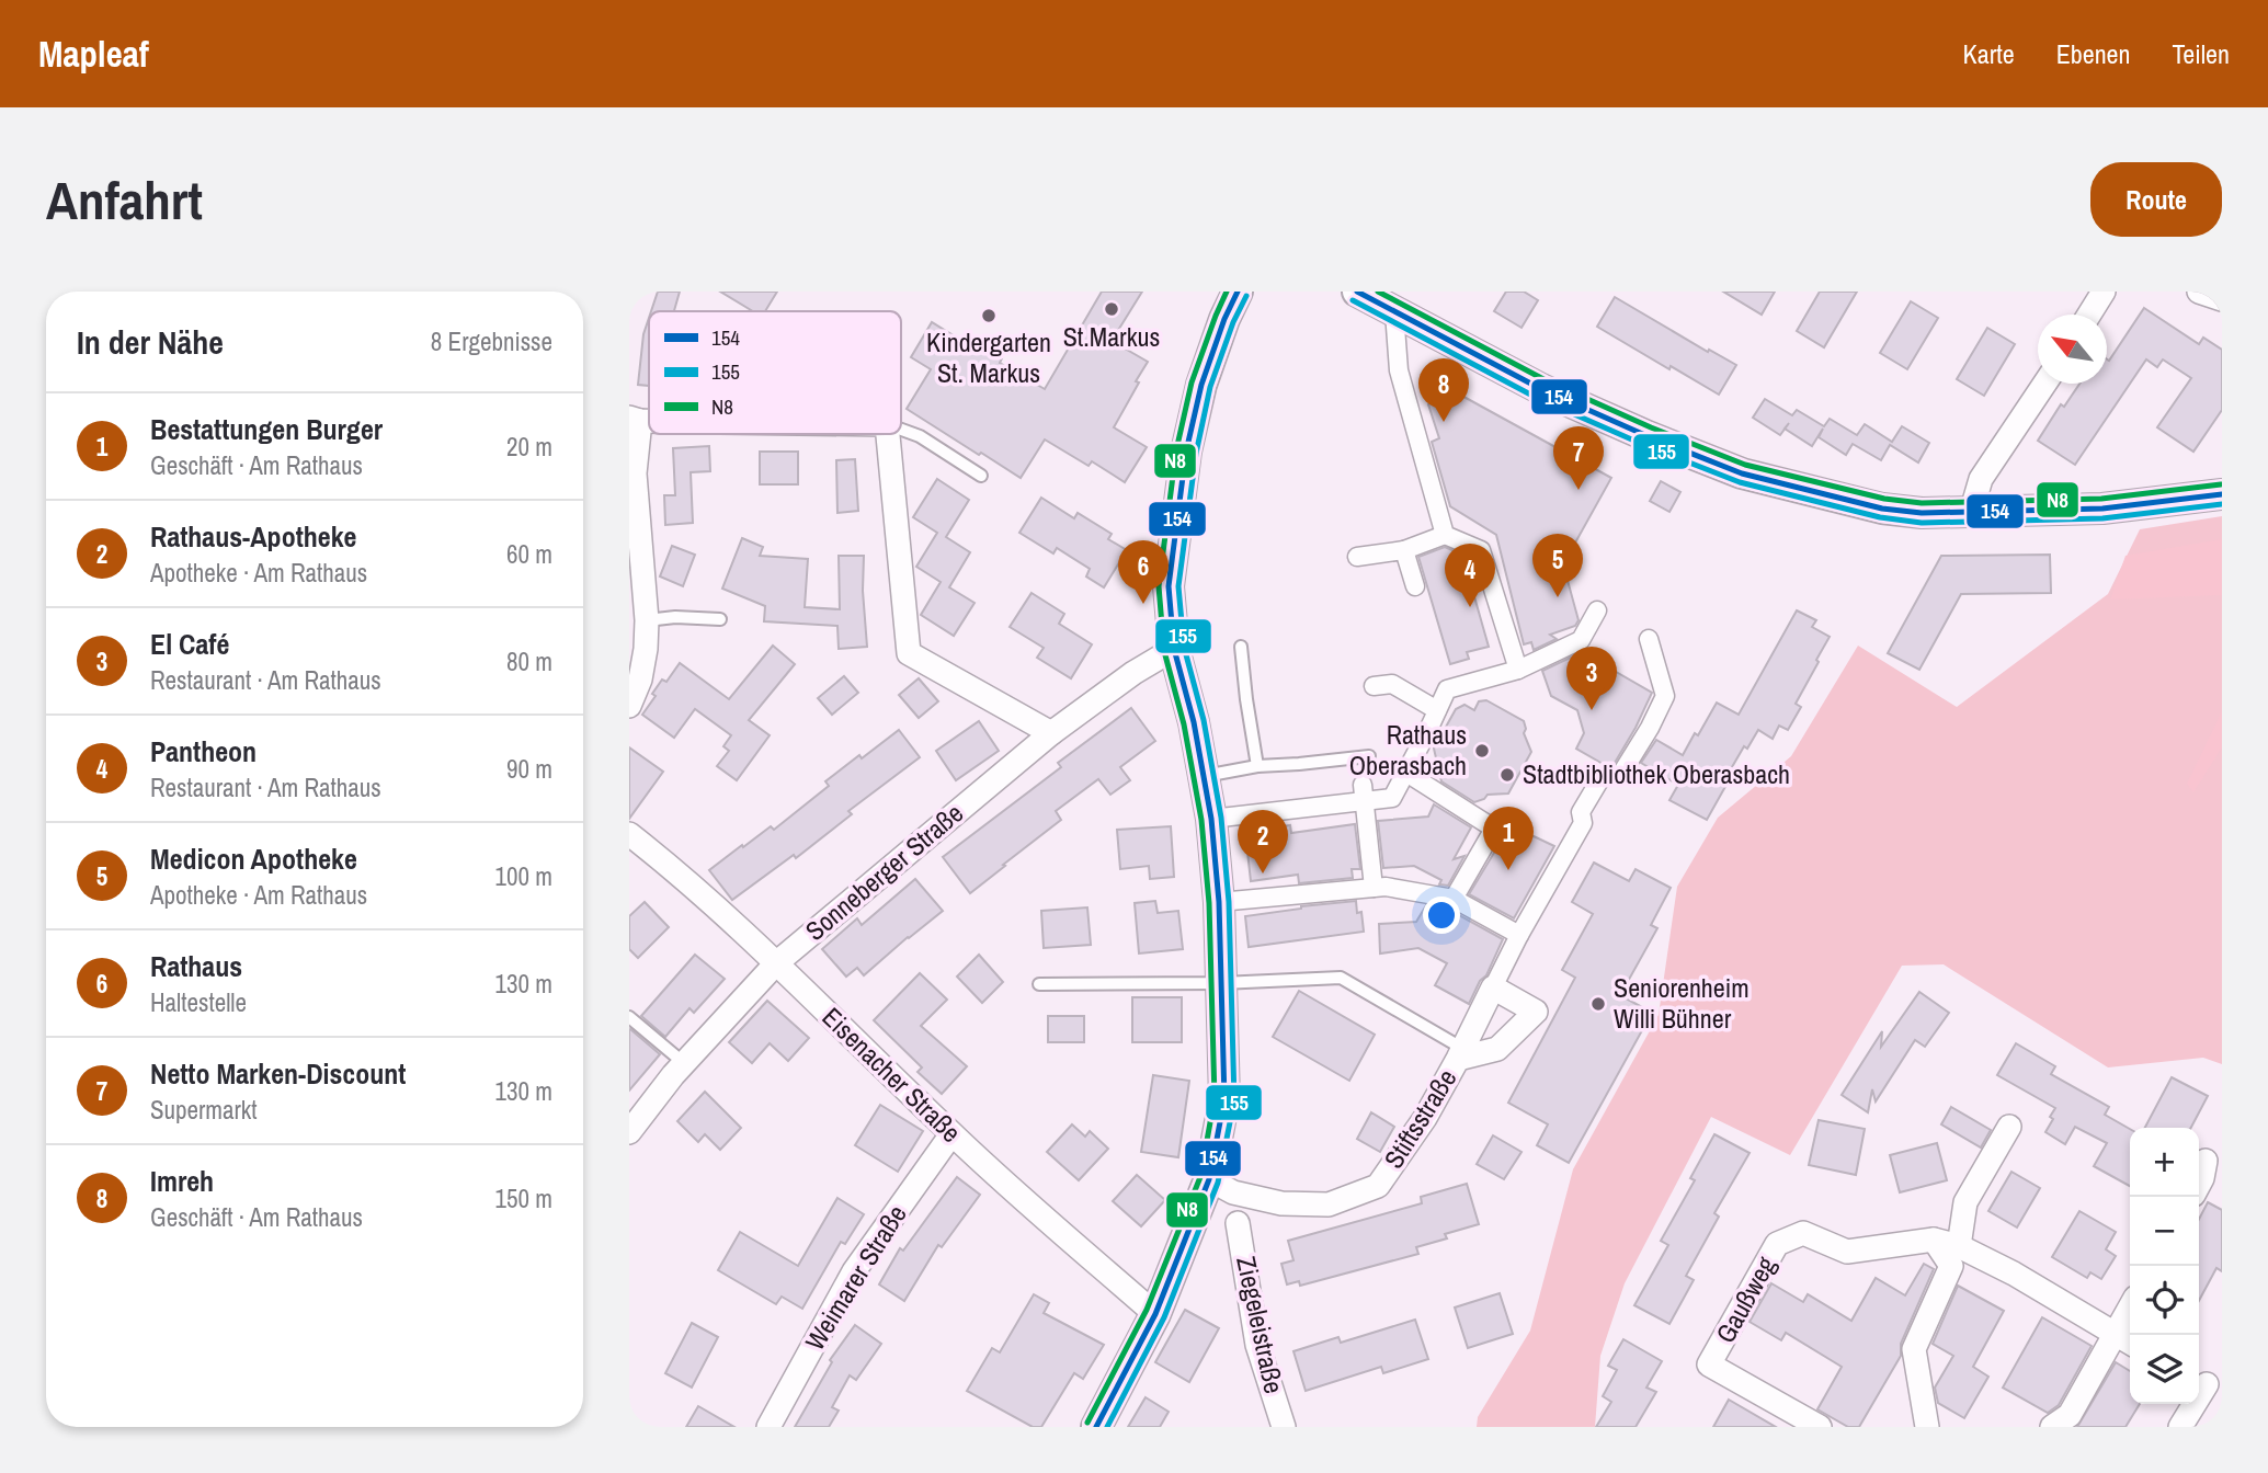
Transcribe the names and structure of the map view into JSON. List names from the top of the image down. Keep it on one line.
{"streets":{"street":["Sonneberger Straße","Eisenacher Straße","Stiftsstraße","Weimarer Straße","Gaußweg","Ziegeleistraße"]},"crossings":[["Sonneberger Straße","Eisenacher Straße"],["Eisenacher Straße","Weimarer Straße"]],"places":["St.Markus","Kindergarten St. Markus","Rathaus Oberasbach","Stadtbibliothek Oberasbach","Seniorenheim Willi Bühner"],"lines":["transit line 154","transit line N8","transit line 155"],"legend":["154","155","N8"],"north":"top left","page":{"header":"Mapleaf","nav":["Karte","Ebenen","Teilen"],"buttons":"Route","title":"Anfahrt","heading":["In der Nähe","8 Ergebnisse"],"pins":["8","7","5","6","4","3","1","2"],"list":[{"mark":"1","name":"Bestattungen Burger","note":"Geschäft · Am Rathaus","value":"20 m"},{"mark":"2","name":"Rathaus-Apotheke","note":"Apotheke · Am Rathaus","value":"60 m"},{"mark":"3","name":"El Café","note":"Restaurant · Am Rathaus","value":"80 m"},{"mark":"4","name":"Pantheon","note":"Restaurant · Am Rathaus","value":"90 m"},{"mark":"5","name":"Medicon Apotheke","note":"Apotheke · Am Rathaus","value":"100 m"},{"mark":"6","name":"Rathaus","note":"Haltestelle","value":"130 m"},{"mark":"7","name":"Netto Marken-Discount","note":"Supermarkt","value":"130 m"},{"mark":"8","name":"Imreh","note":"Geschäft · Am Rathaus","value":"150 m"}],"map_buttons":["+","−"]}}
